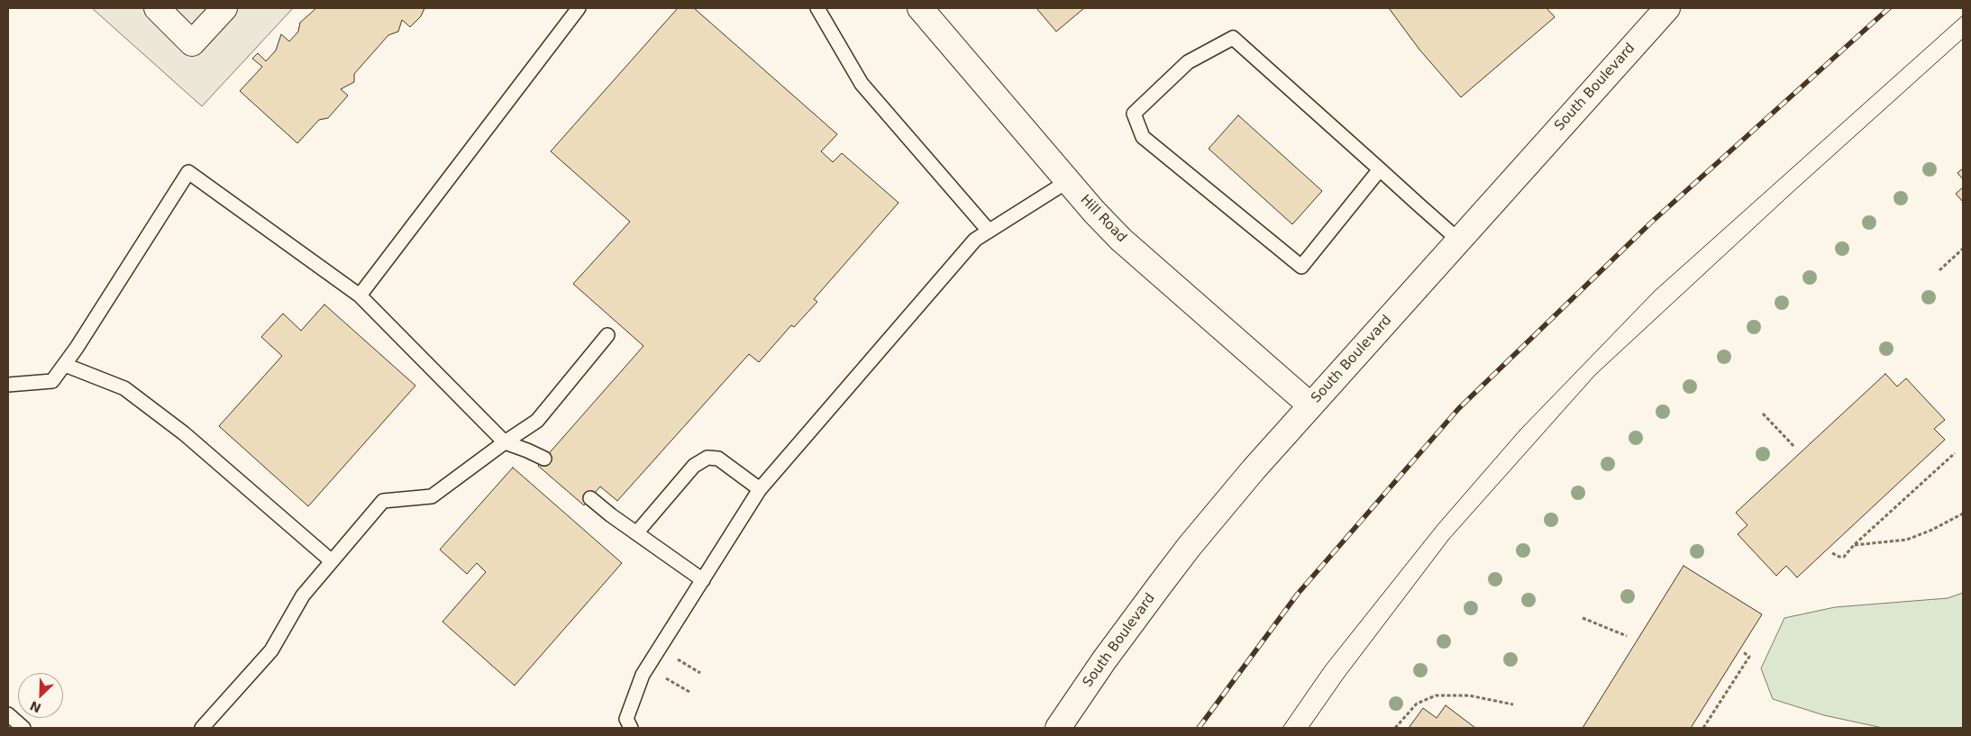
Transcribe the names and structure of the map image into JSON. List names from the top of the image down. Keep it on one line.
{"streets":{"main road":["South Boulevard","Hill Road"]},"crossings":[["South Boulevard","Hill Road"]],"north":"bottom left"}
